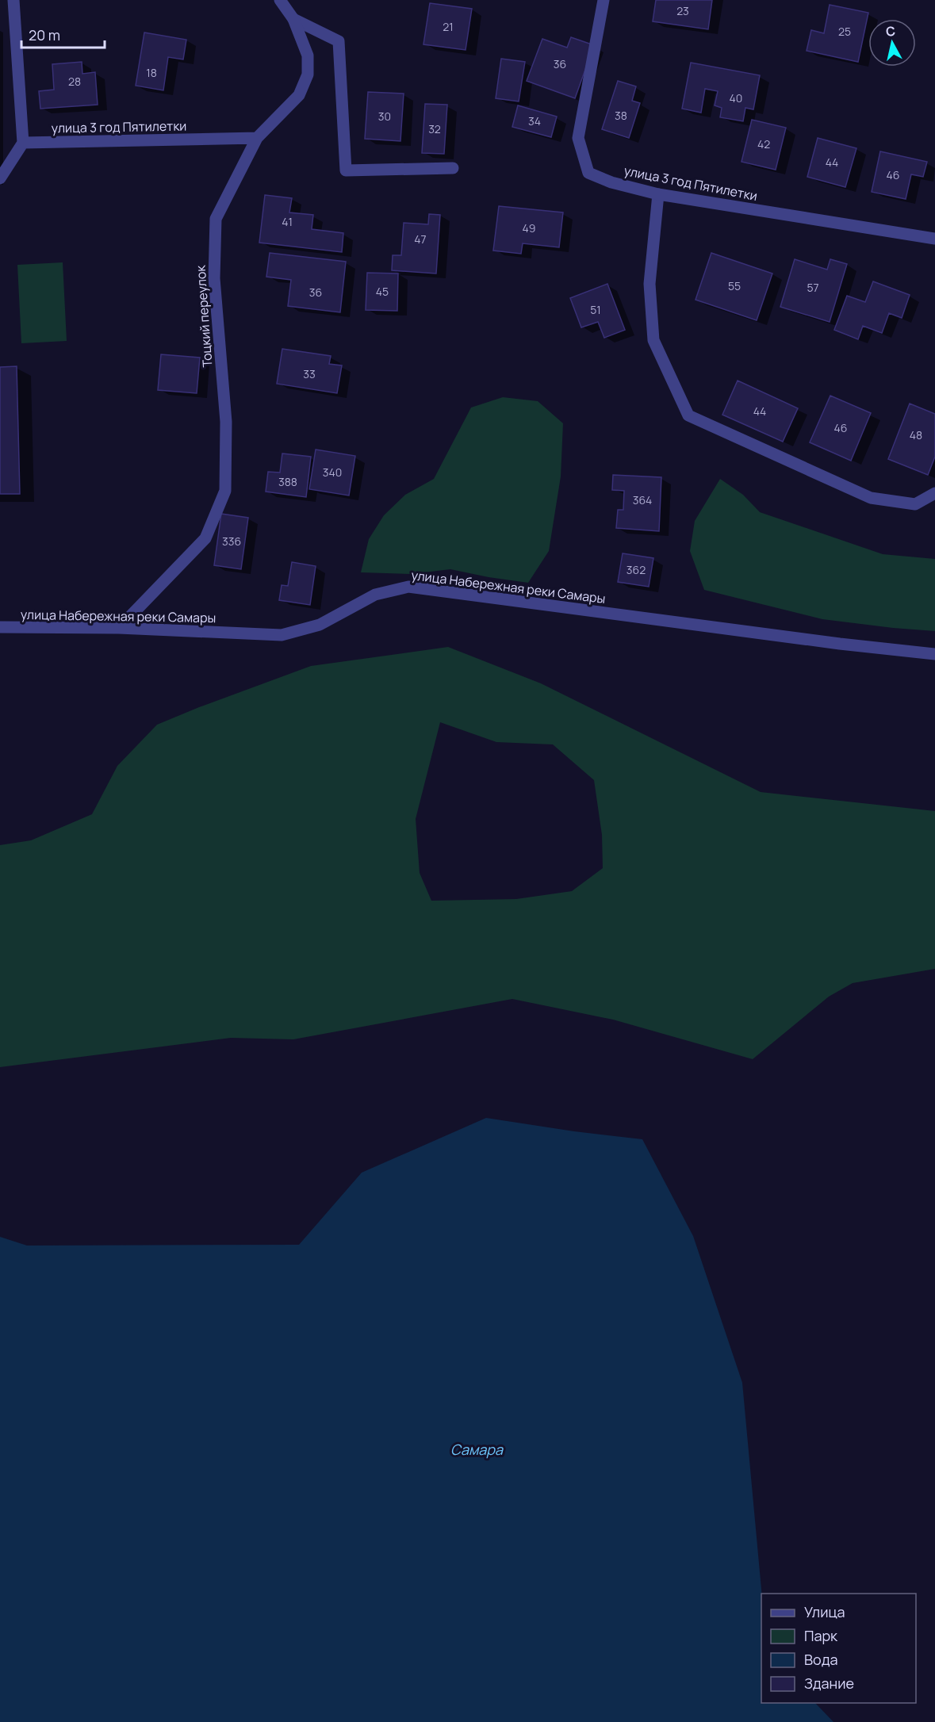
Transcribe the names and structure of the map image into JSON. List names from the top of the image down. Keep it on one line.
{"streets":{"street":["улица 3 год Пятилетки","Тоцкий переулок","улица Набережная реки Самары"]},"crossings":[["улица 3 год Пятилетки","Тоцкий переулок"],["Тоцкий переулок","улица Набережная реки Самары"]],"water":["Самара"],"house_numbers":["23","21","25","36","18","28","40","38","30","34","32","42","44","46","41","49","47","55","57","45","36","51","33","44","46","48","340","388","364","336","362"],"legend":["Улица","Парк","Вода","Здание"],"scale_bar":"20 m","north":"top"}
